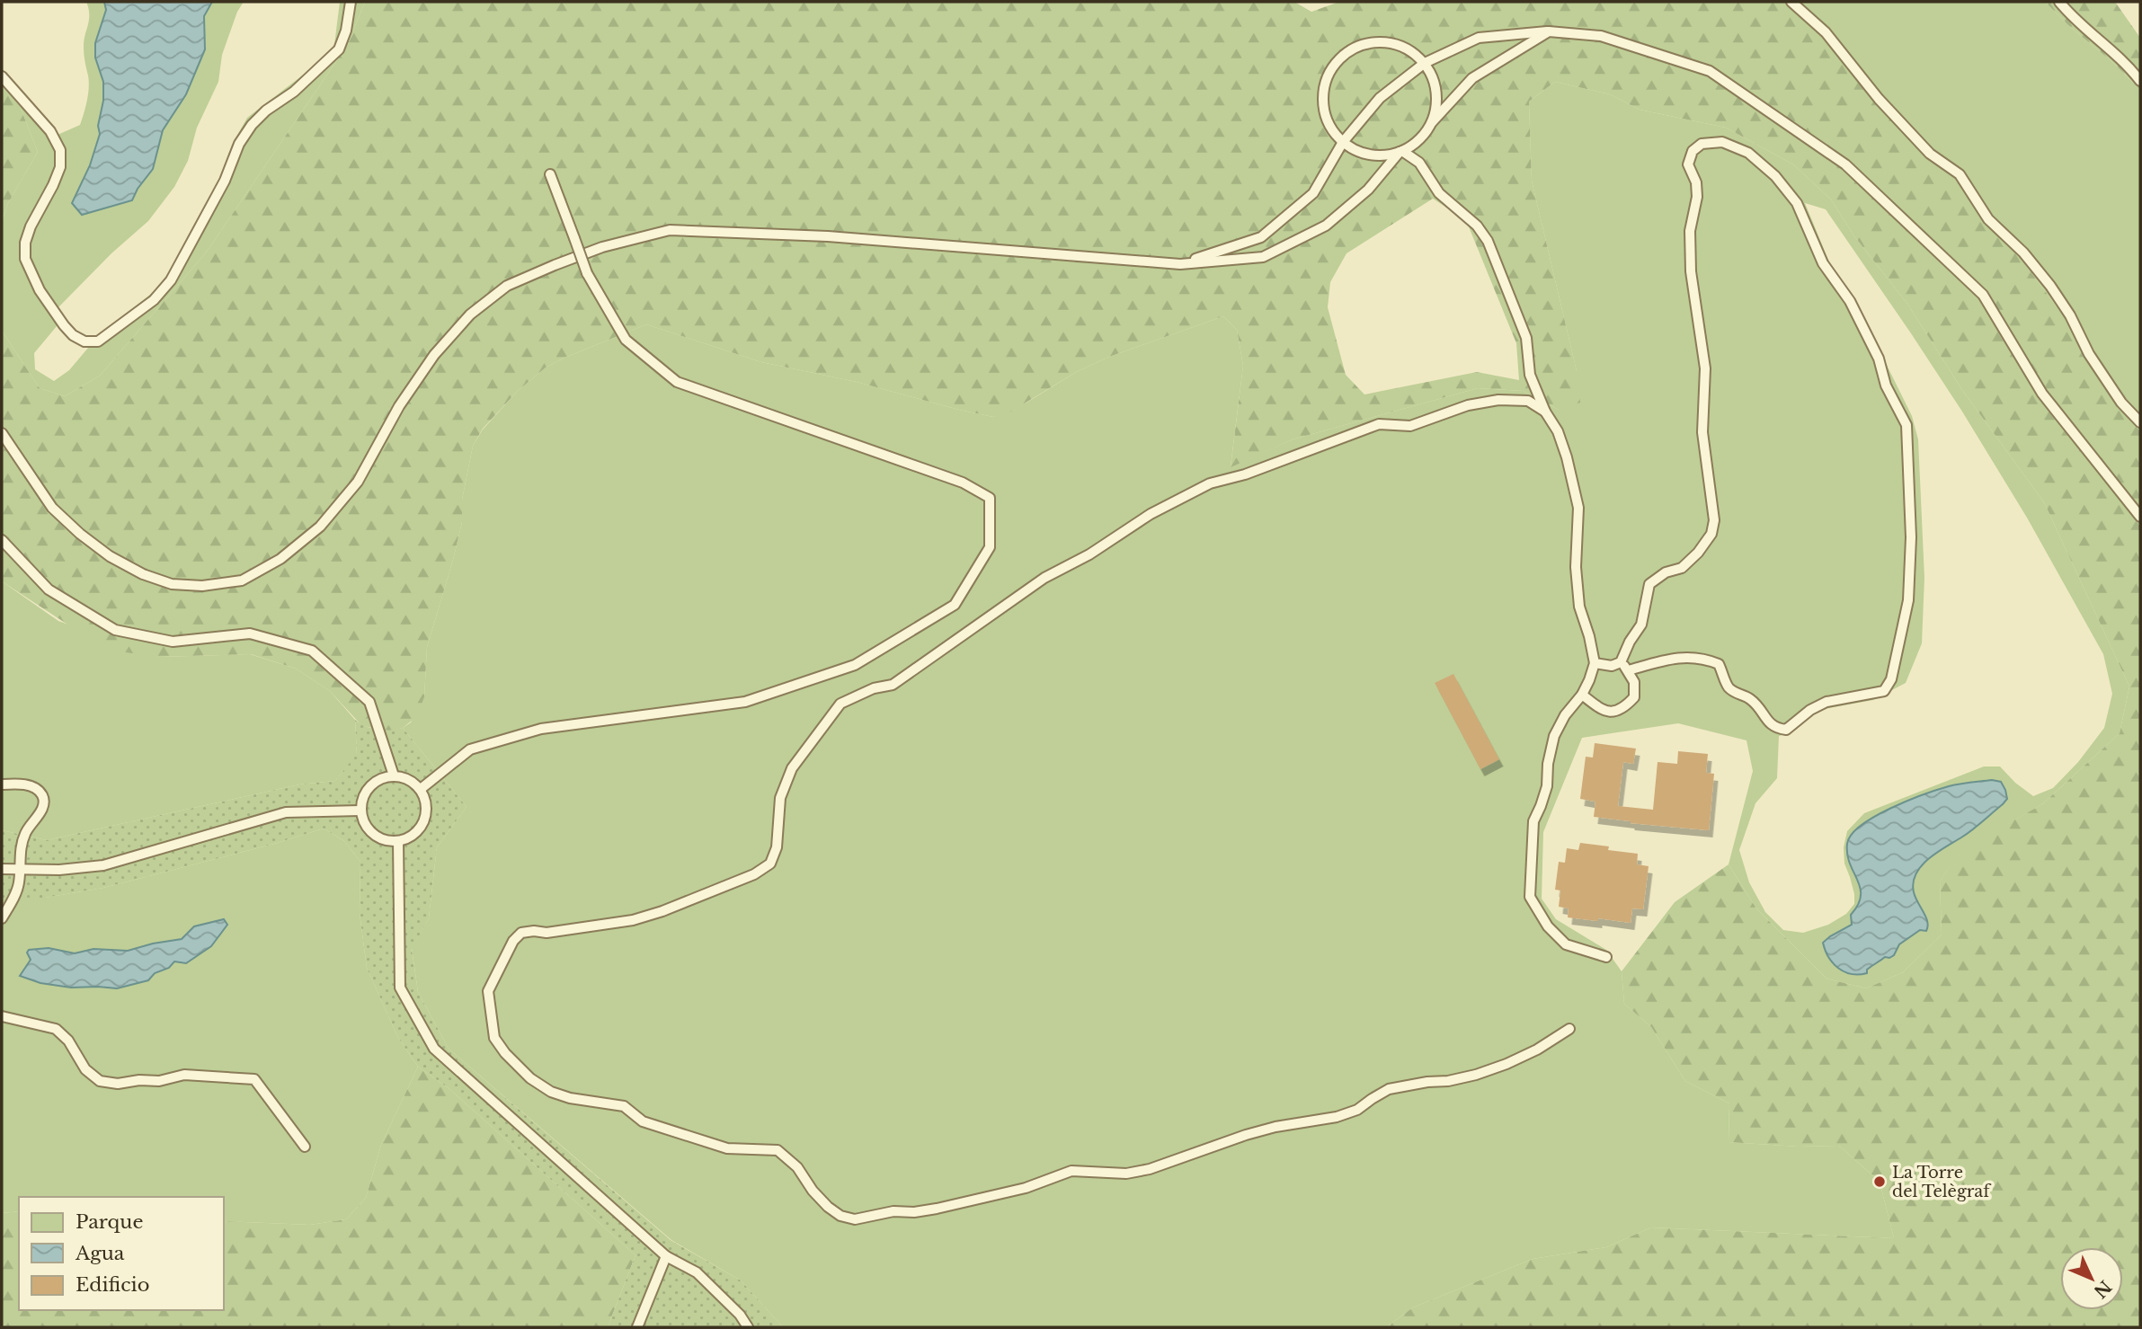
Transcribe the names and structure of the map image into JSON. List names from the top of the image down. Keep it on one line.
{"places":["La Torre del Telègraf"],"legend":["Parque","Agua","Edificio"],"north":"bottom right"}
